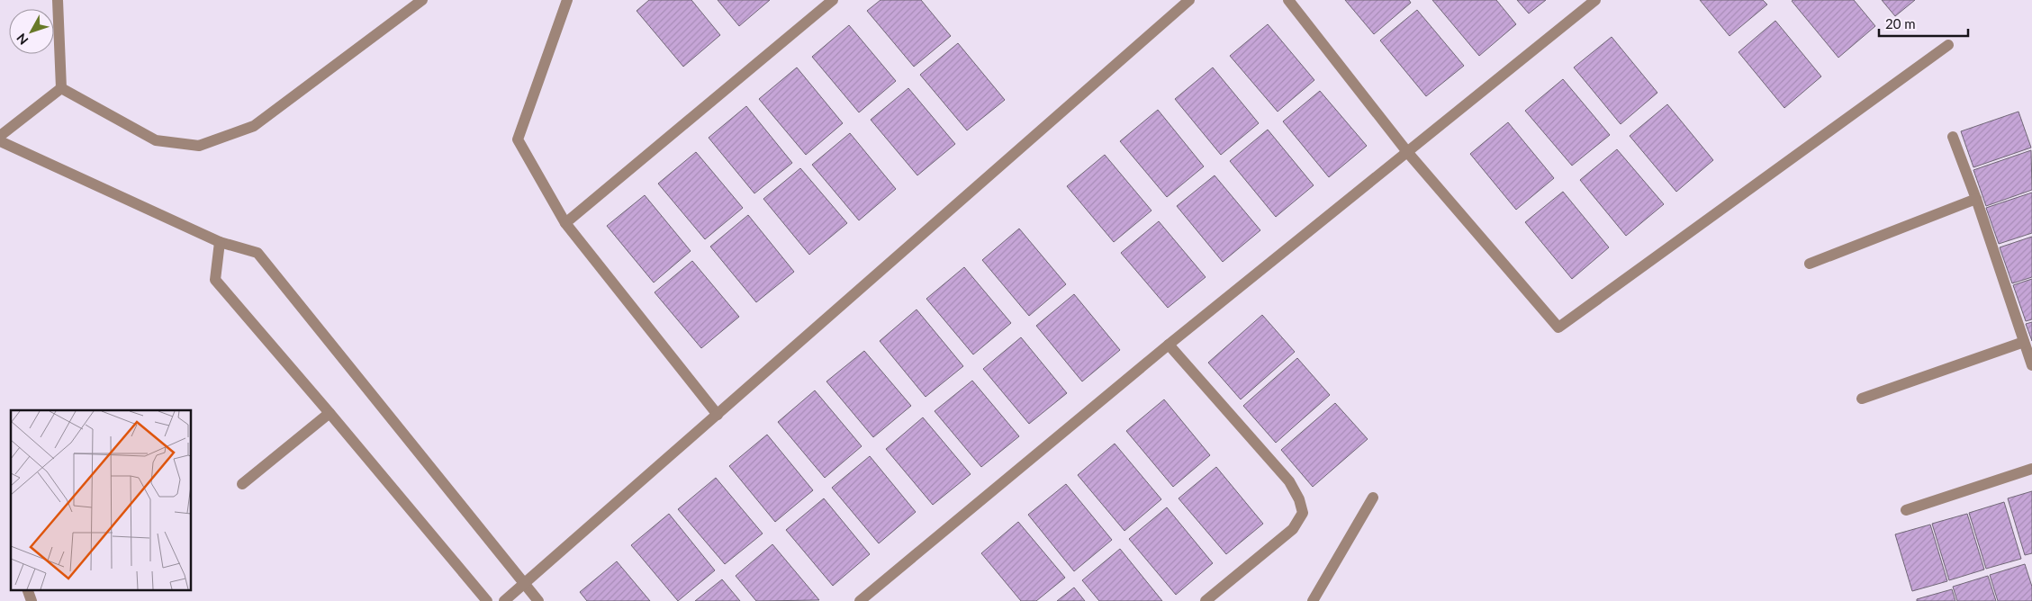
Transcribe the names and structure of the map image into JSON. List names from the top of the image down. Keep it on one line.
{"scale_bar":"20 m","north":"bottom left"}
